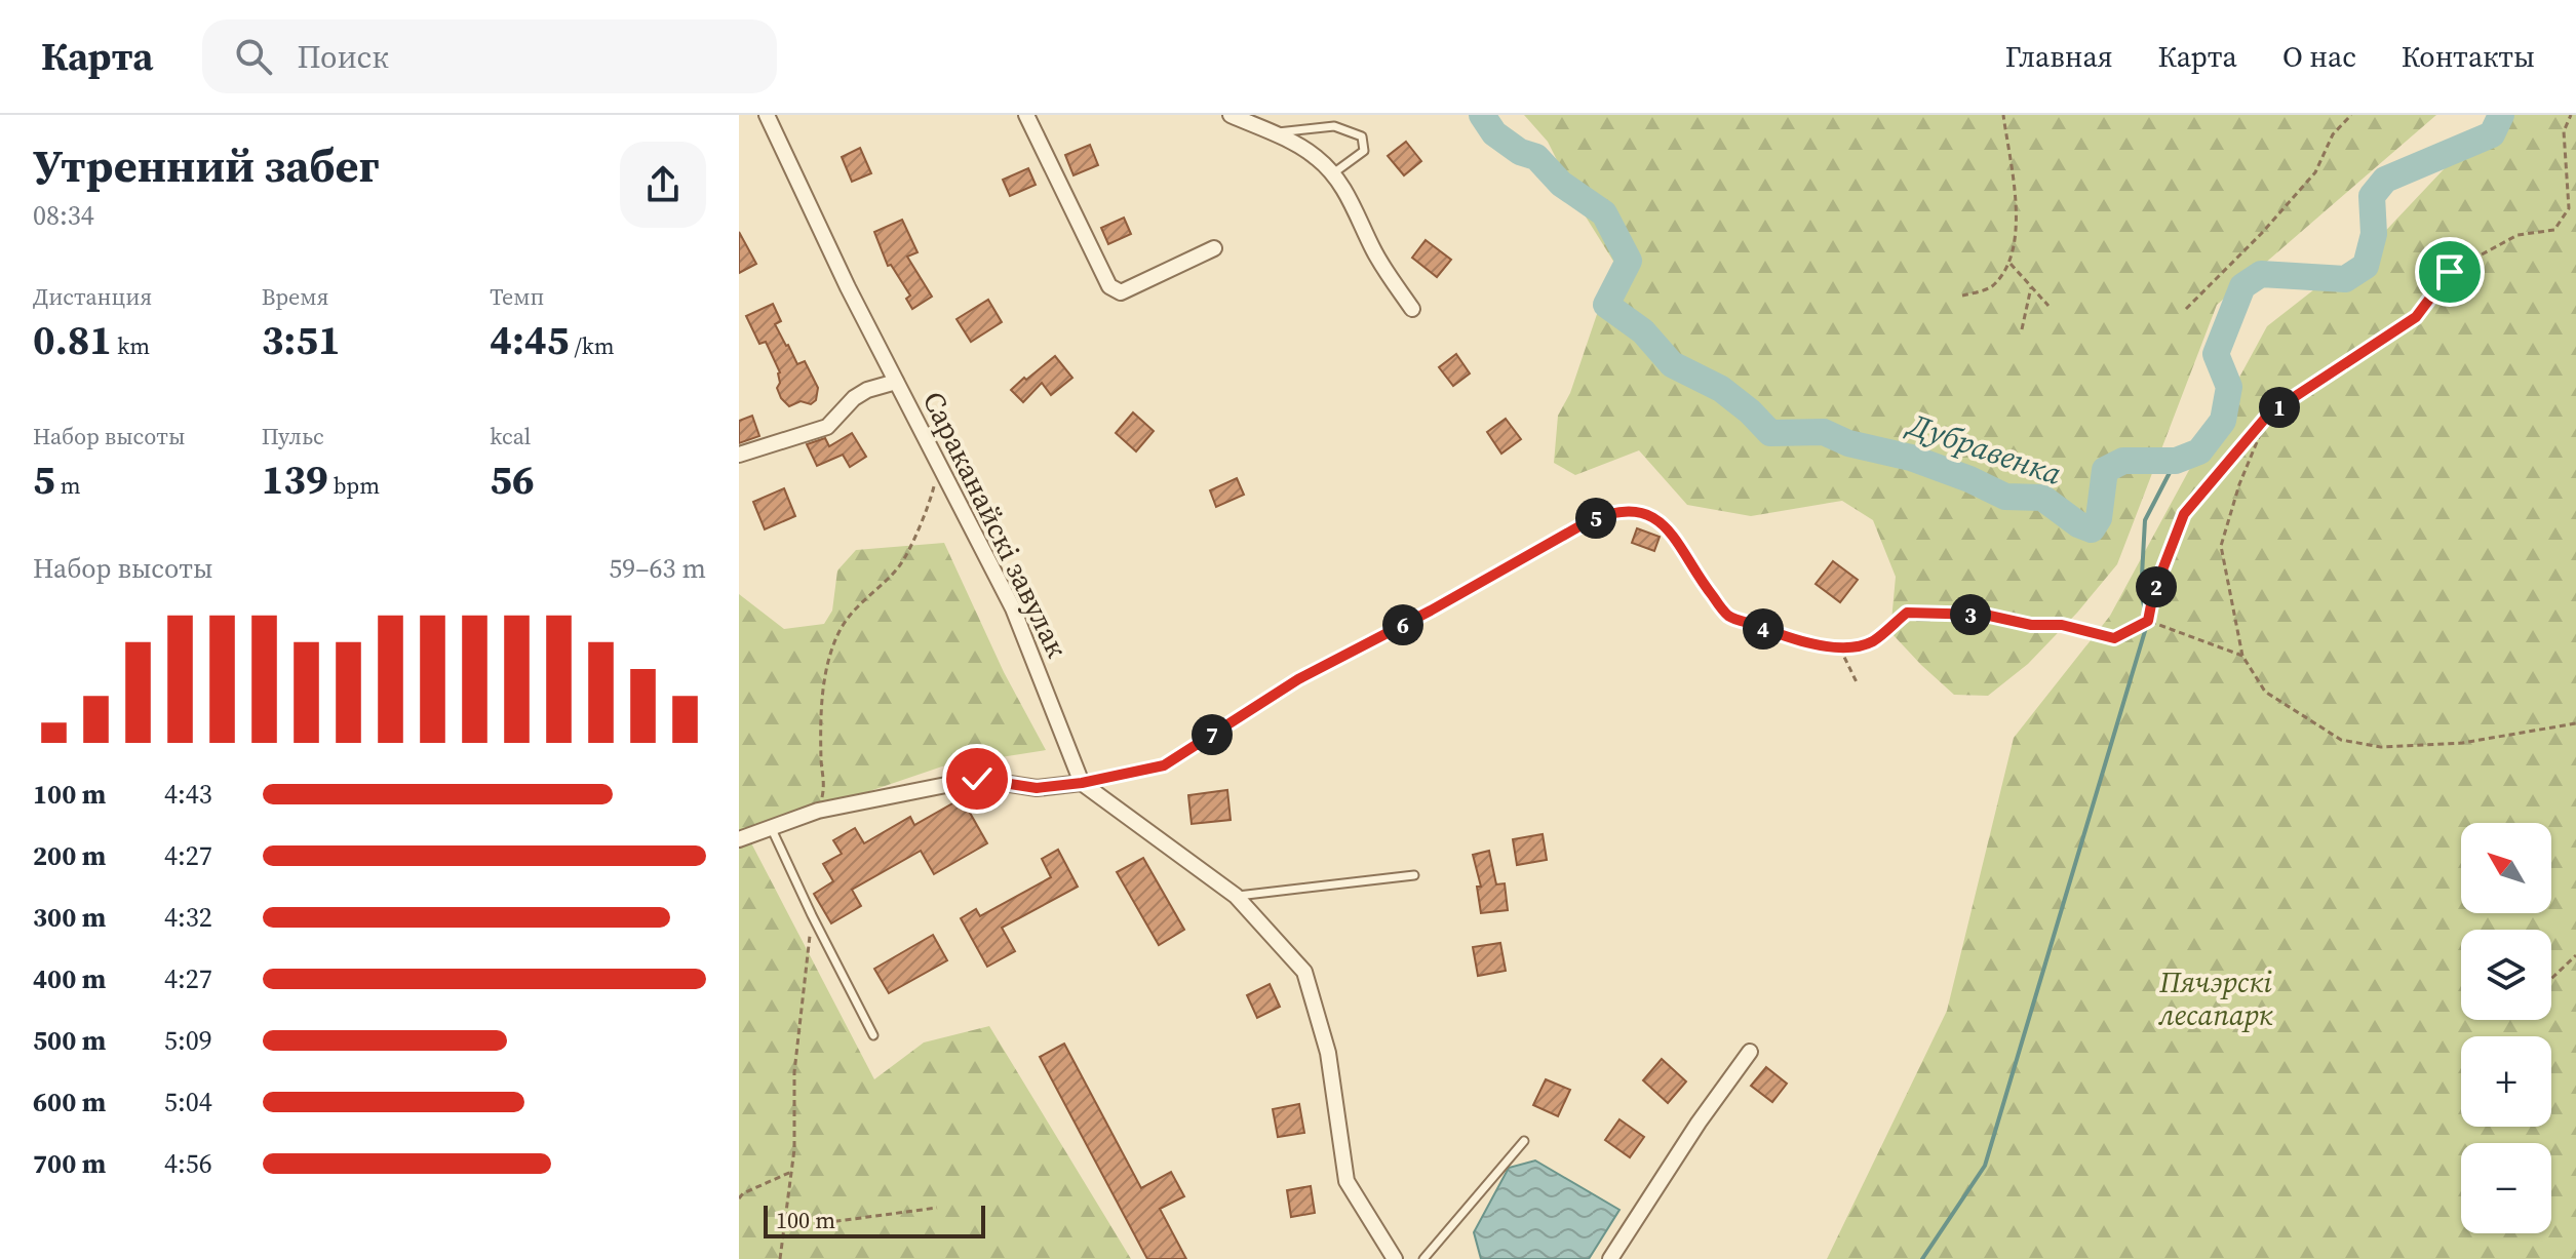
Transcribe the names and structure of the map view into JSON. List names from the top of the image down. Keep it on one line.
{"streets":{"street":["Сараканайскі завулак"]},"water":["Дубравенка"],"parks":["Пячэрскі лесапарк"],"scale_bar":"100 m","north":"top left","page":{"header":"Карта","search":"Поиск","nav":["Главная","Карта","О нас","Контакты"],"heading":["Утренний забег","08:34"],"stats":[["Дистанция","0.81 km"],["Время","3:51"],["Темп","4:45 /km"],["Набор высоты","5 m"],["Пульс","139 bpm"],["kcal","56"]],"pins":["1","5","2","3","6","4","7"],"chart":["Набор высоты","59–63 m"],"list":[{"name":"100 m","note":"4:43"},{"name":"200 m","note":"4:27"},{"name":"300 m","note":"4:32"},{"name":"400 m","note":"4:27"},{"name":"500 m","note":"5:09"},{"name":"600 m","note":"5:04"},{"name":"700 m","note":"4:56"}],"map_buttons":["+","−"],"scale":"100 m"}}
